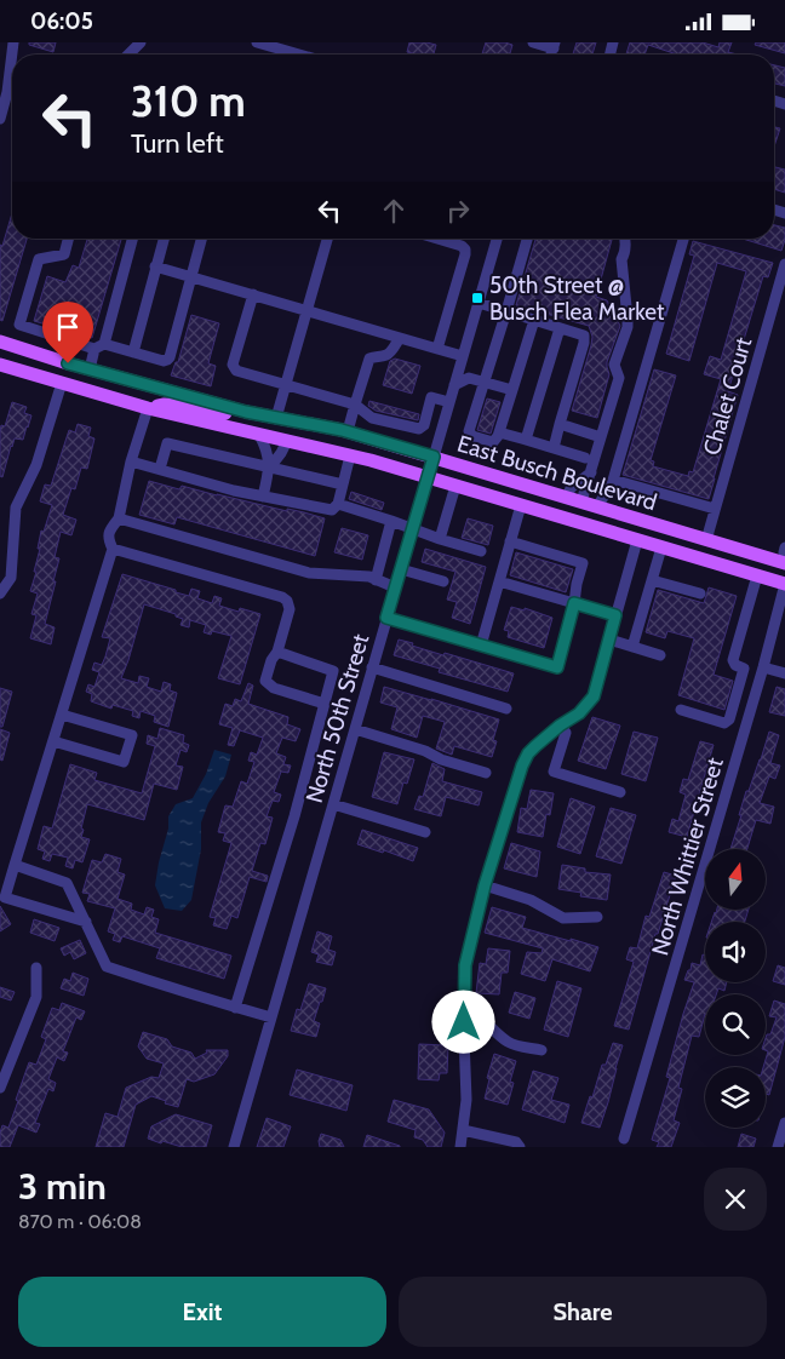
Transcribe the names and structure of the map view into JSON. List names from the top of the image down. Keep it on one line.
{"streets":{"main road":["East Busch Boulevard"],"street":["Chalet Court","North 50th Street","North Whittier Street"]},"crossings":[["Chalet Court","East Busch Boulevard"],["East Busch Boulevard","North 50th Street"],["East Busch Boulevard","North Whittier Street"]],"places":{"transit":["50th Street @ Busch Flea Market"]},"north":"top","page":{"status":"06:05","turn":["310 m","Turn left"],"heading":["3 min","870 m · 06:08"],"buttons":["Exit","Share"]}}
